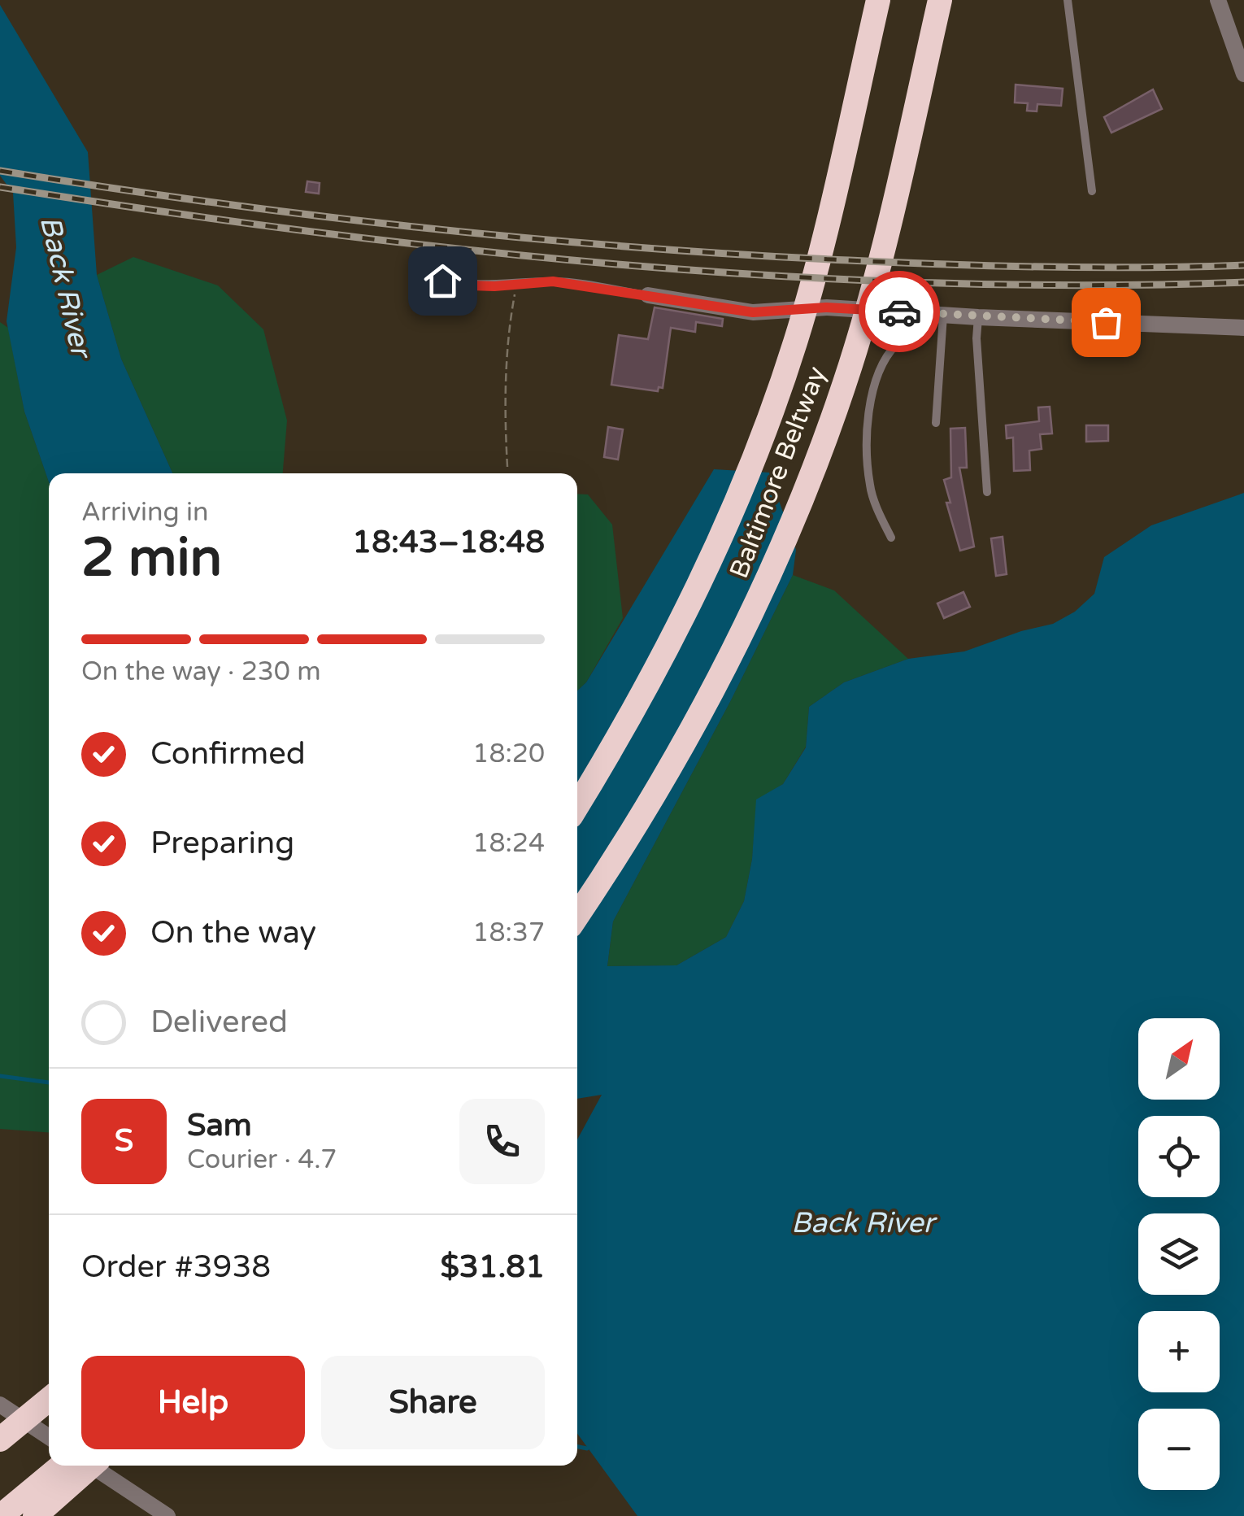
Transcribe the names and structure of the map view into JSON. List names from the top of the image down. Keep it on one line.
{"streets":{"highway":["Baltimore Beltway"]},"water":["Back River"],"north":"top right","page":{"heading":["2 min","Arriving in","18:43–18:48"],"panel":["Sam","Courier · 4.7","Order #3938","$31.81"],"bar":"On the way · 230 m","list":[["Confirmed","18:20"],["Preparing","18:24"],["On the way","18:37"],"Delivered"],"map_buttons":["+","−"],"round":"S","buttons":["Help","Share"]}}
